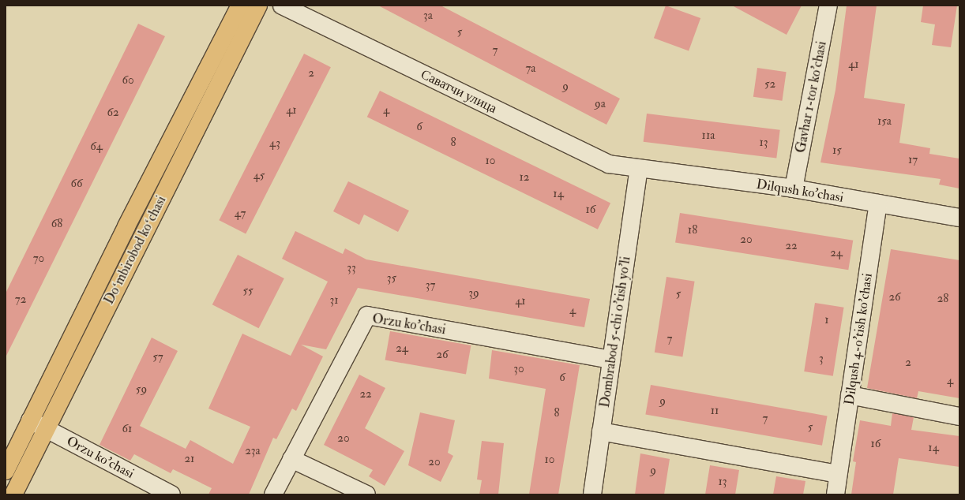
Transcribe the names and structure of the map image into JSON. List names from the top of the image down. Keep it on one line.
{"streets":{"main road":["Doʻmbirobod koʻchasi"],"street":["Саватчи улица","Gavhar 1-tor ko'chasi","Dilqush ko'chasi","Orzu ko'chasi","Dombrabod 5-chi o'tish yo'li","Dilqush 4-o'tish ko'chasi"]},"crossings":[["Саватчи улица","Dilqush ko'chasi"],["Саватчи улица","Dombrabod 5-chi o'tish yo'li"],["Gavhar 1-tor ko'chasi","Dilqush ko'chasi"],["Dilqush ko'chasi","Dombrabod 5-chi o'tish yo'li"],["Dilqush ko'chasi","Dilqush 4-o'tish ko'chasi"],["Doʻmbirobod koʻchasi","Orzu ko'chasi"],["Orzu ko'chasi","Dombrabod 5-chi o'tish yo'li"]],"house_numbers":["3a","5","7","41","7a","2","60","52","9","9a","41","4","62","15a","6","11a","8","13","43","64","15","17","10","45","12","66","14","16","47","68","18","20","22","24","70","33","35","37","55","39","5","26","28","72","31","41","4","1","7","24","26","57","3","2","30","6","4","59","22","9","11","8","7","5","61","20","16","14","23a","21","10","20","9","13"]}
